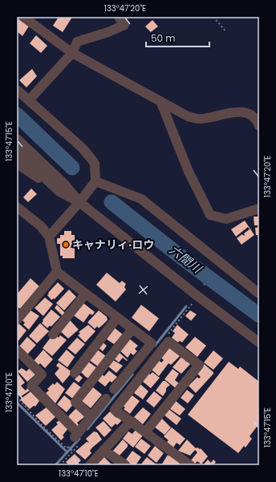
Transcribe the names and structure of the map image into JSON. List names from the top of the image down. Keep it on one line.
{"water":["六間川"],"places":["キャナリィ·ロウ"],"scale_bar":"50 m","coordinates":["133°47'20\"E","133°47'15\"E","133°47'10\"E"]}
